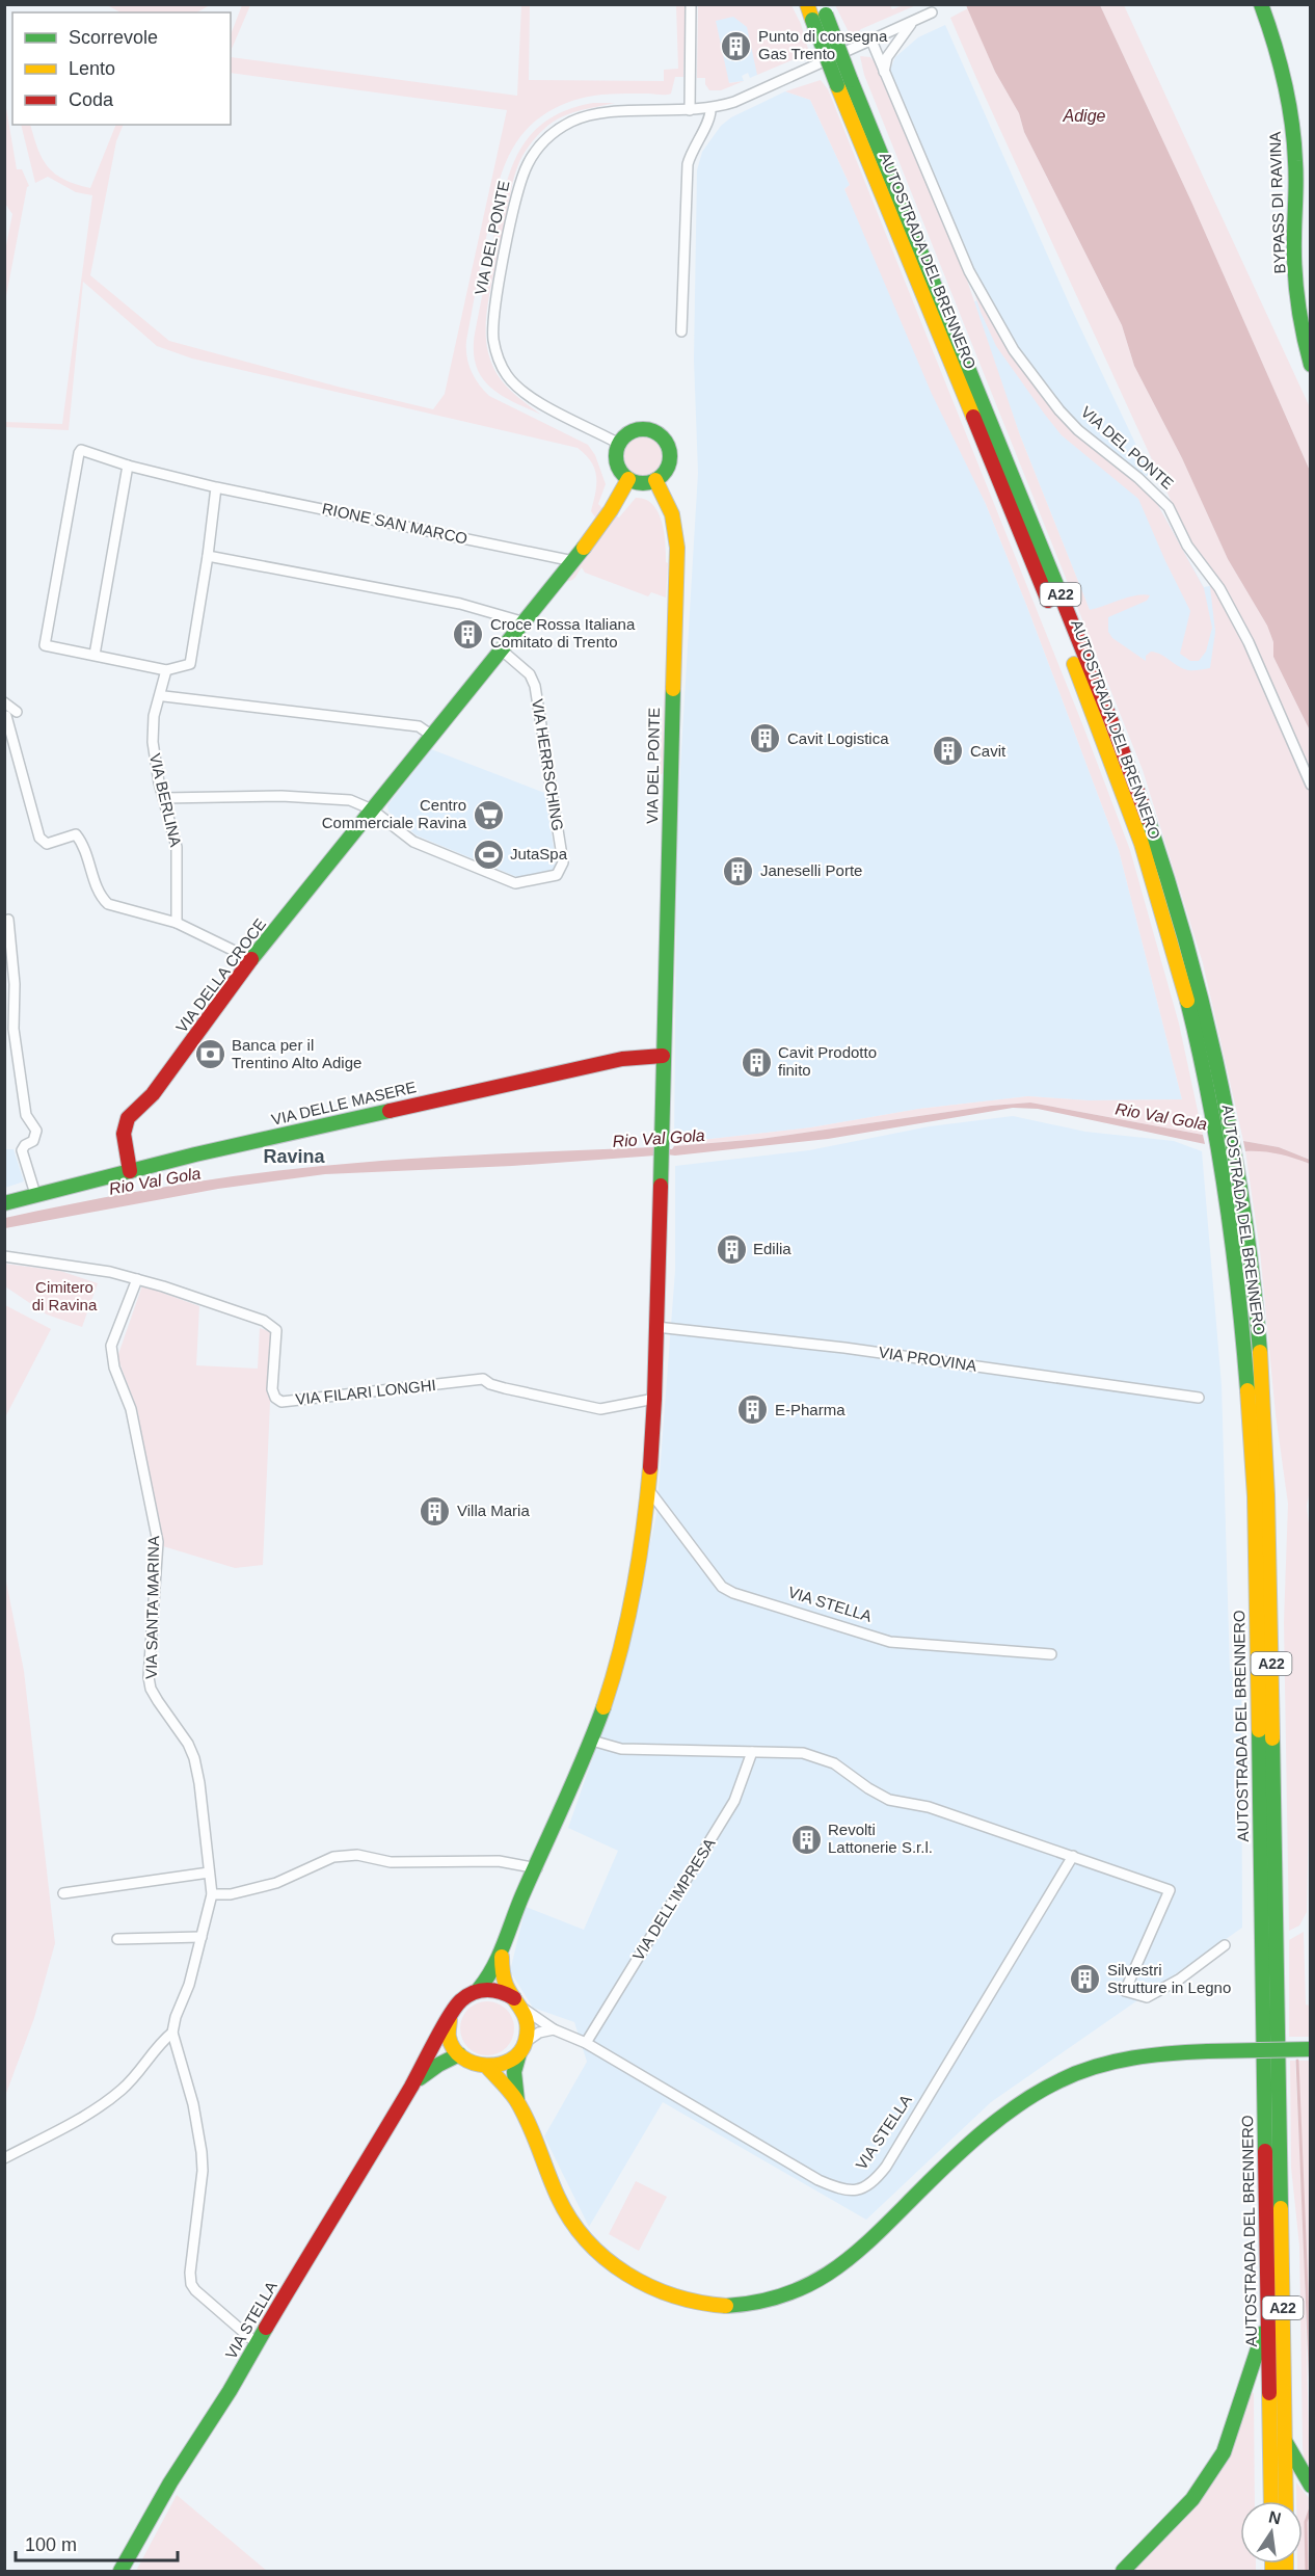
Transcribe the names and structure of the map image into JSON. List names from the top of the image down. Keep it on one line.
{"streets":{"main road":["BYPASS DI RAVINA","VIA DEL PONTE","AUTOSTRADA DEL BRENNERO","A22","VIA DELLA CROCE","VIA DELLE MASERE","VIA STELLA"],"street":["RIONE SAN MARCO","VIA HERRSCHING","VIA BERLINA","VIA PROVINA","VIA FILARI LONGHI","VIA SANTA MARINA","VIA DELL'IMPRESA"]},"crossings":[["VIA DEL PONTE","VIA DELLA CROCE"],["VIA DEL PONTE","VIA DELLE MASERE"],["VIA DEL PONTE","VIA STELLA"],["RIONE SAN MARCO","VIA BERLINA"],["RIONE SAN MARCO","VIA DELLA CROCE"],["VIA HERRSCHING","VIA DELLA CROCE"],["VIA DELLA CROCE","VIA DELLE MASERE"],["VIA DELLE MASERE","VIA STELLA"],["VIA PROVINA","VIA STELLA"],["VIA FILARI LONGHI","VIA STELLA"],["VIA FILARI LONGHI","VIA SANTA MARINA"],["VIA STELLA","VIA DELL'IMPRESA"]],"districts":["Ravina"],"water":["Adige","Rio Val Gola"],"parks":["Cimitero di Ravina"],"places":{"building":["Punto di consegna Gas Trento","Croce Rossa Italiana Comitato di Trento","Cavit Logistica","Cavit","Janeselli Porte","Cavit Prodotto finito","Edilia","E-Pharma","Villa Maria","Revolti Lattonerie S.r.l.","Silvestri Strutture in Legno"],"supermarket":["Centro Commerciale Ravina"],"sports":["JutaSpa"],"bank":["Banca per il Trentino Alto Adige"]},"legend":["Scorrevole","Lento","Coda"],"scale_bar":"100 m","north":"top"}
